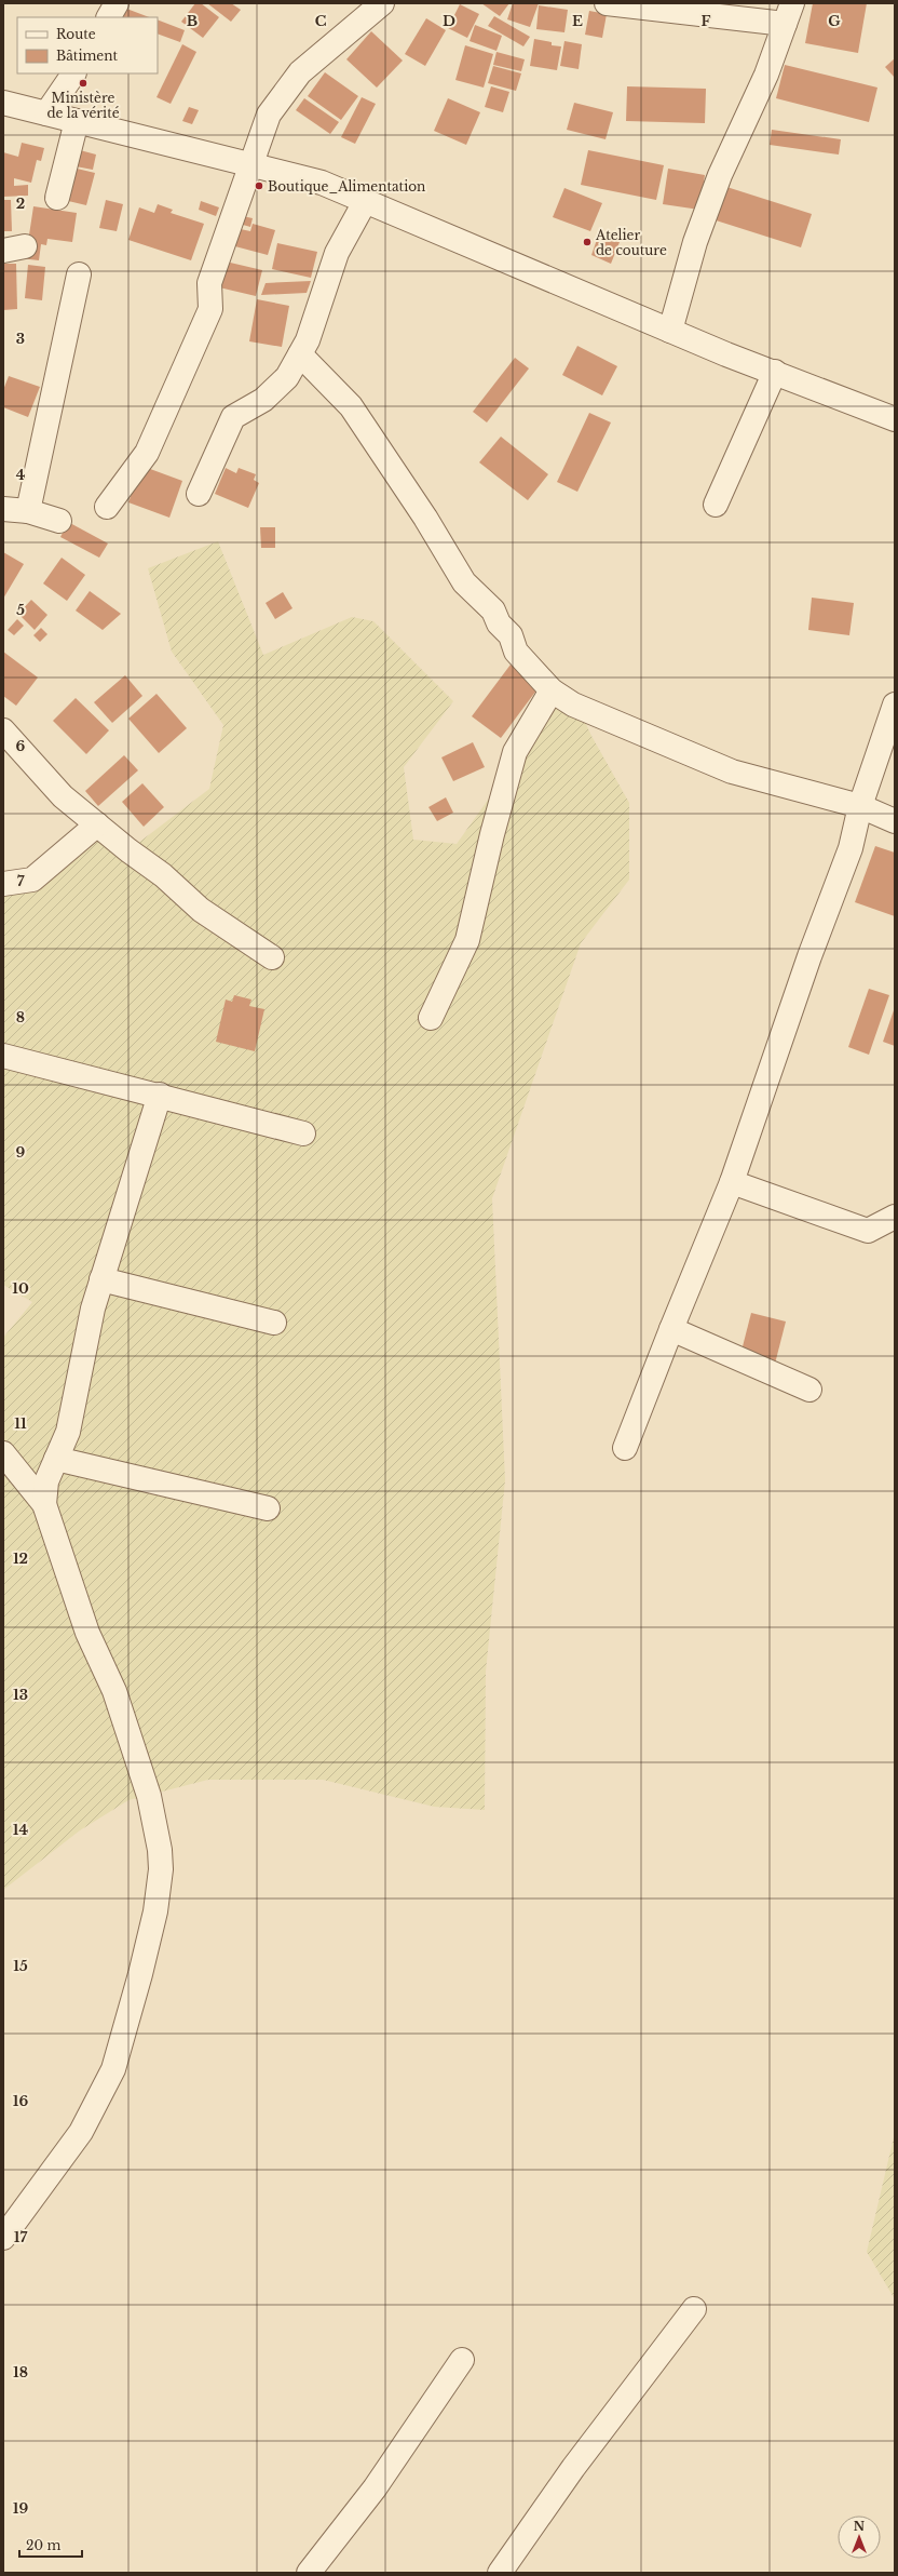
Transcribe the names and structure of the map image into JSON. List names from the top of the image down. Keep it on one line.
{"places":["Ministère de la vérité","Boutique_Alimentation","Atelier de couture"],"legend":["Route","Bâtiment"],"scale_bar":"20 m","north":"top","grid":{"columns":["B","C","D","E","F","G"],"rows":["2","3","4","5","6","7","8","9","10","11","12","13","14","15","16","17","18","19"]}}
